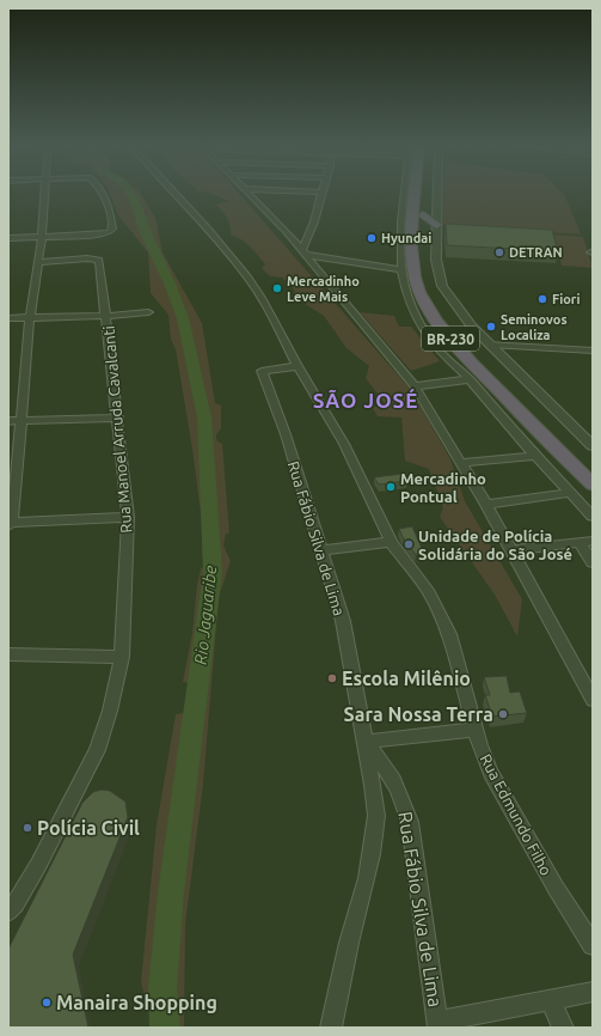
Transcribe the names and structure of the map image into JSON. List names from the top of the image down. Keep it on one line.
{"streets":{"highway":["BR-230"],"street":["Rua Manoel Arruda Cavalcanti","Rua Fábio Silva de Lima","Rua Edmundo Filho"]},"crossings":[["Rua Fábio Silva de Lima","Rua Edmundo Filho"]],"districts":["SÃO JOSÉ"],"water":["Rio Jaguaribe"],"places":["Hyundai","DETRAN","Mercadinho Leve Mais","Fiori","Seminovos Localiza","Mercadinho Pontual","Unidade de Polícia Solidária do São José","Escola Milênio","Sara Nossa Terra","Polícia Civil","Manaira Shopping"]}
